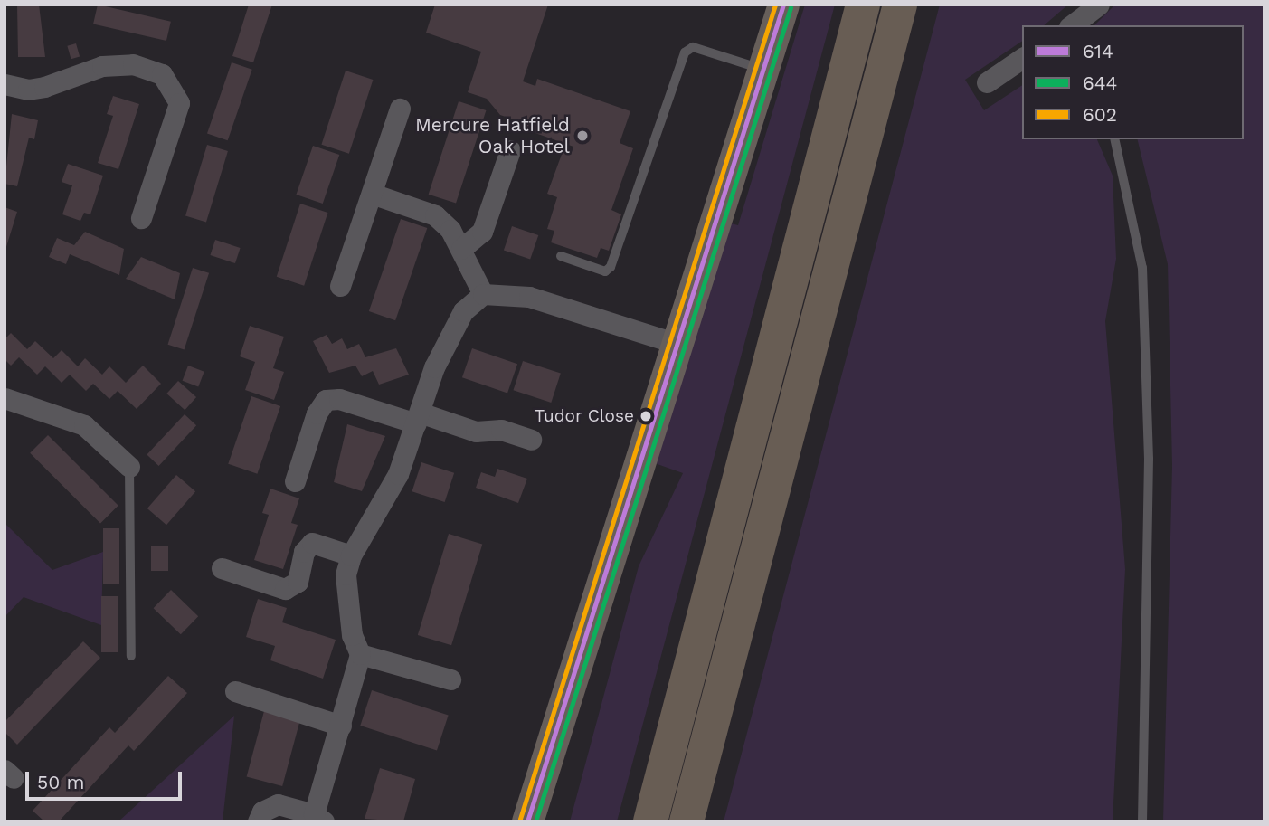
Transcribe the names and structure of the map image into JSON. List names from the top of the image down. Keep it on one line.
{"places":["Mercure Hatfield Oak Hotel","Tudor Close"],"lines":["transit line 614","transit line 602","transit line 644"],"legend":["614","644","602"],"scale_bar":"50 m"}
